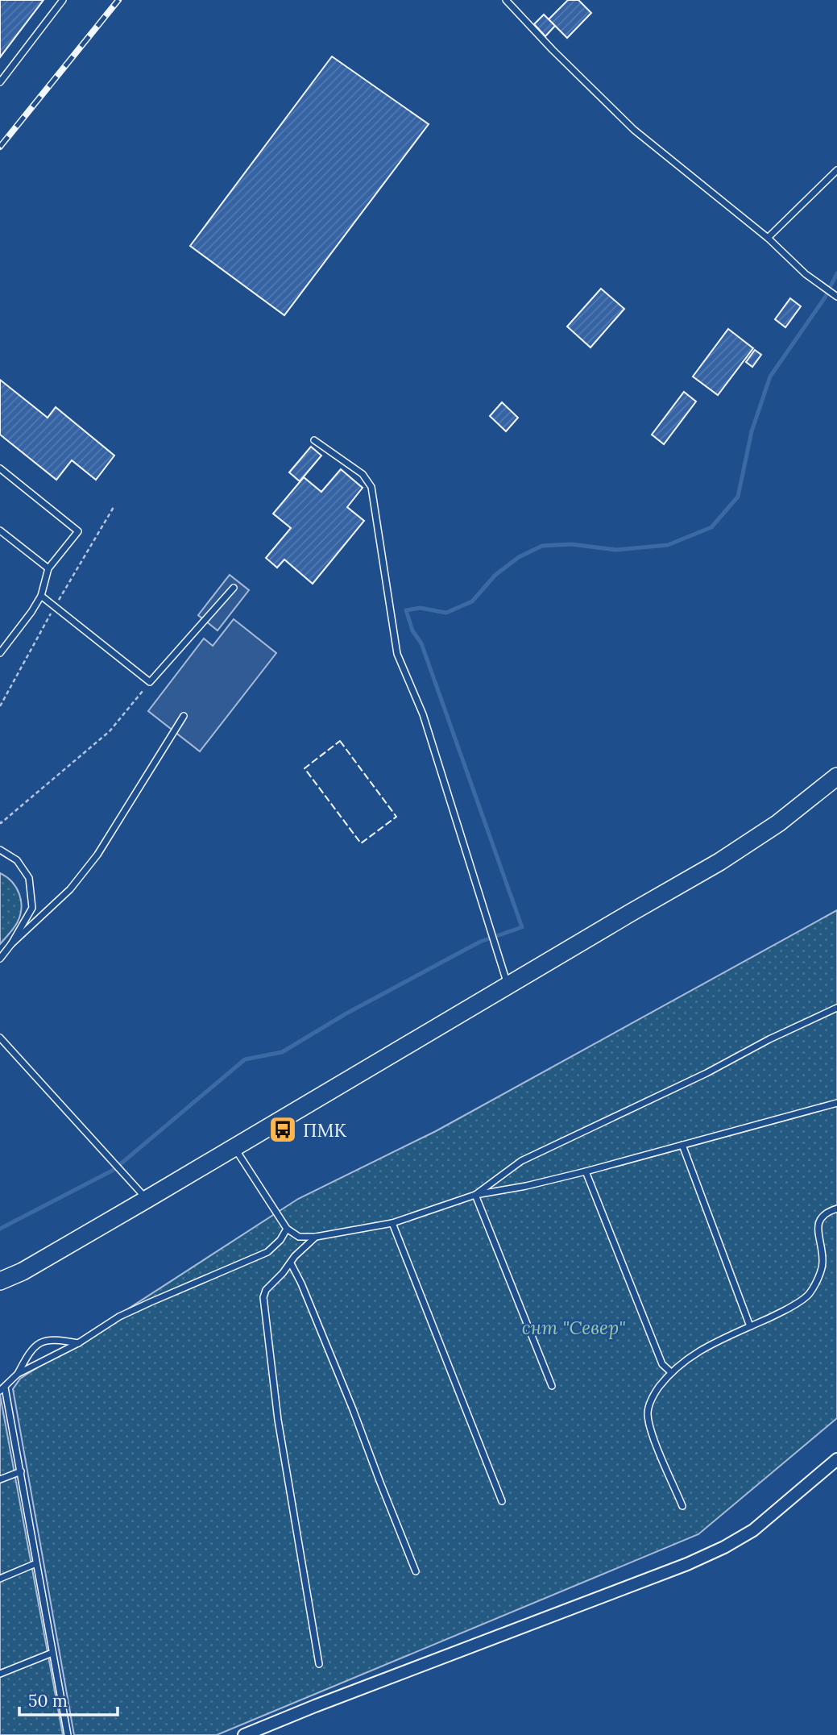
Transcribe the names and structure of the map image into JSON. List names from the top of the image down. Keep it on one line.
{"parks":["снт \"Север\""],"places":{"bus stop":["ПМК"]},"scale_bar":"50 m"}
